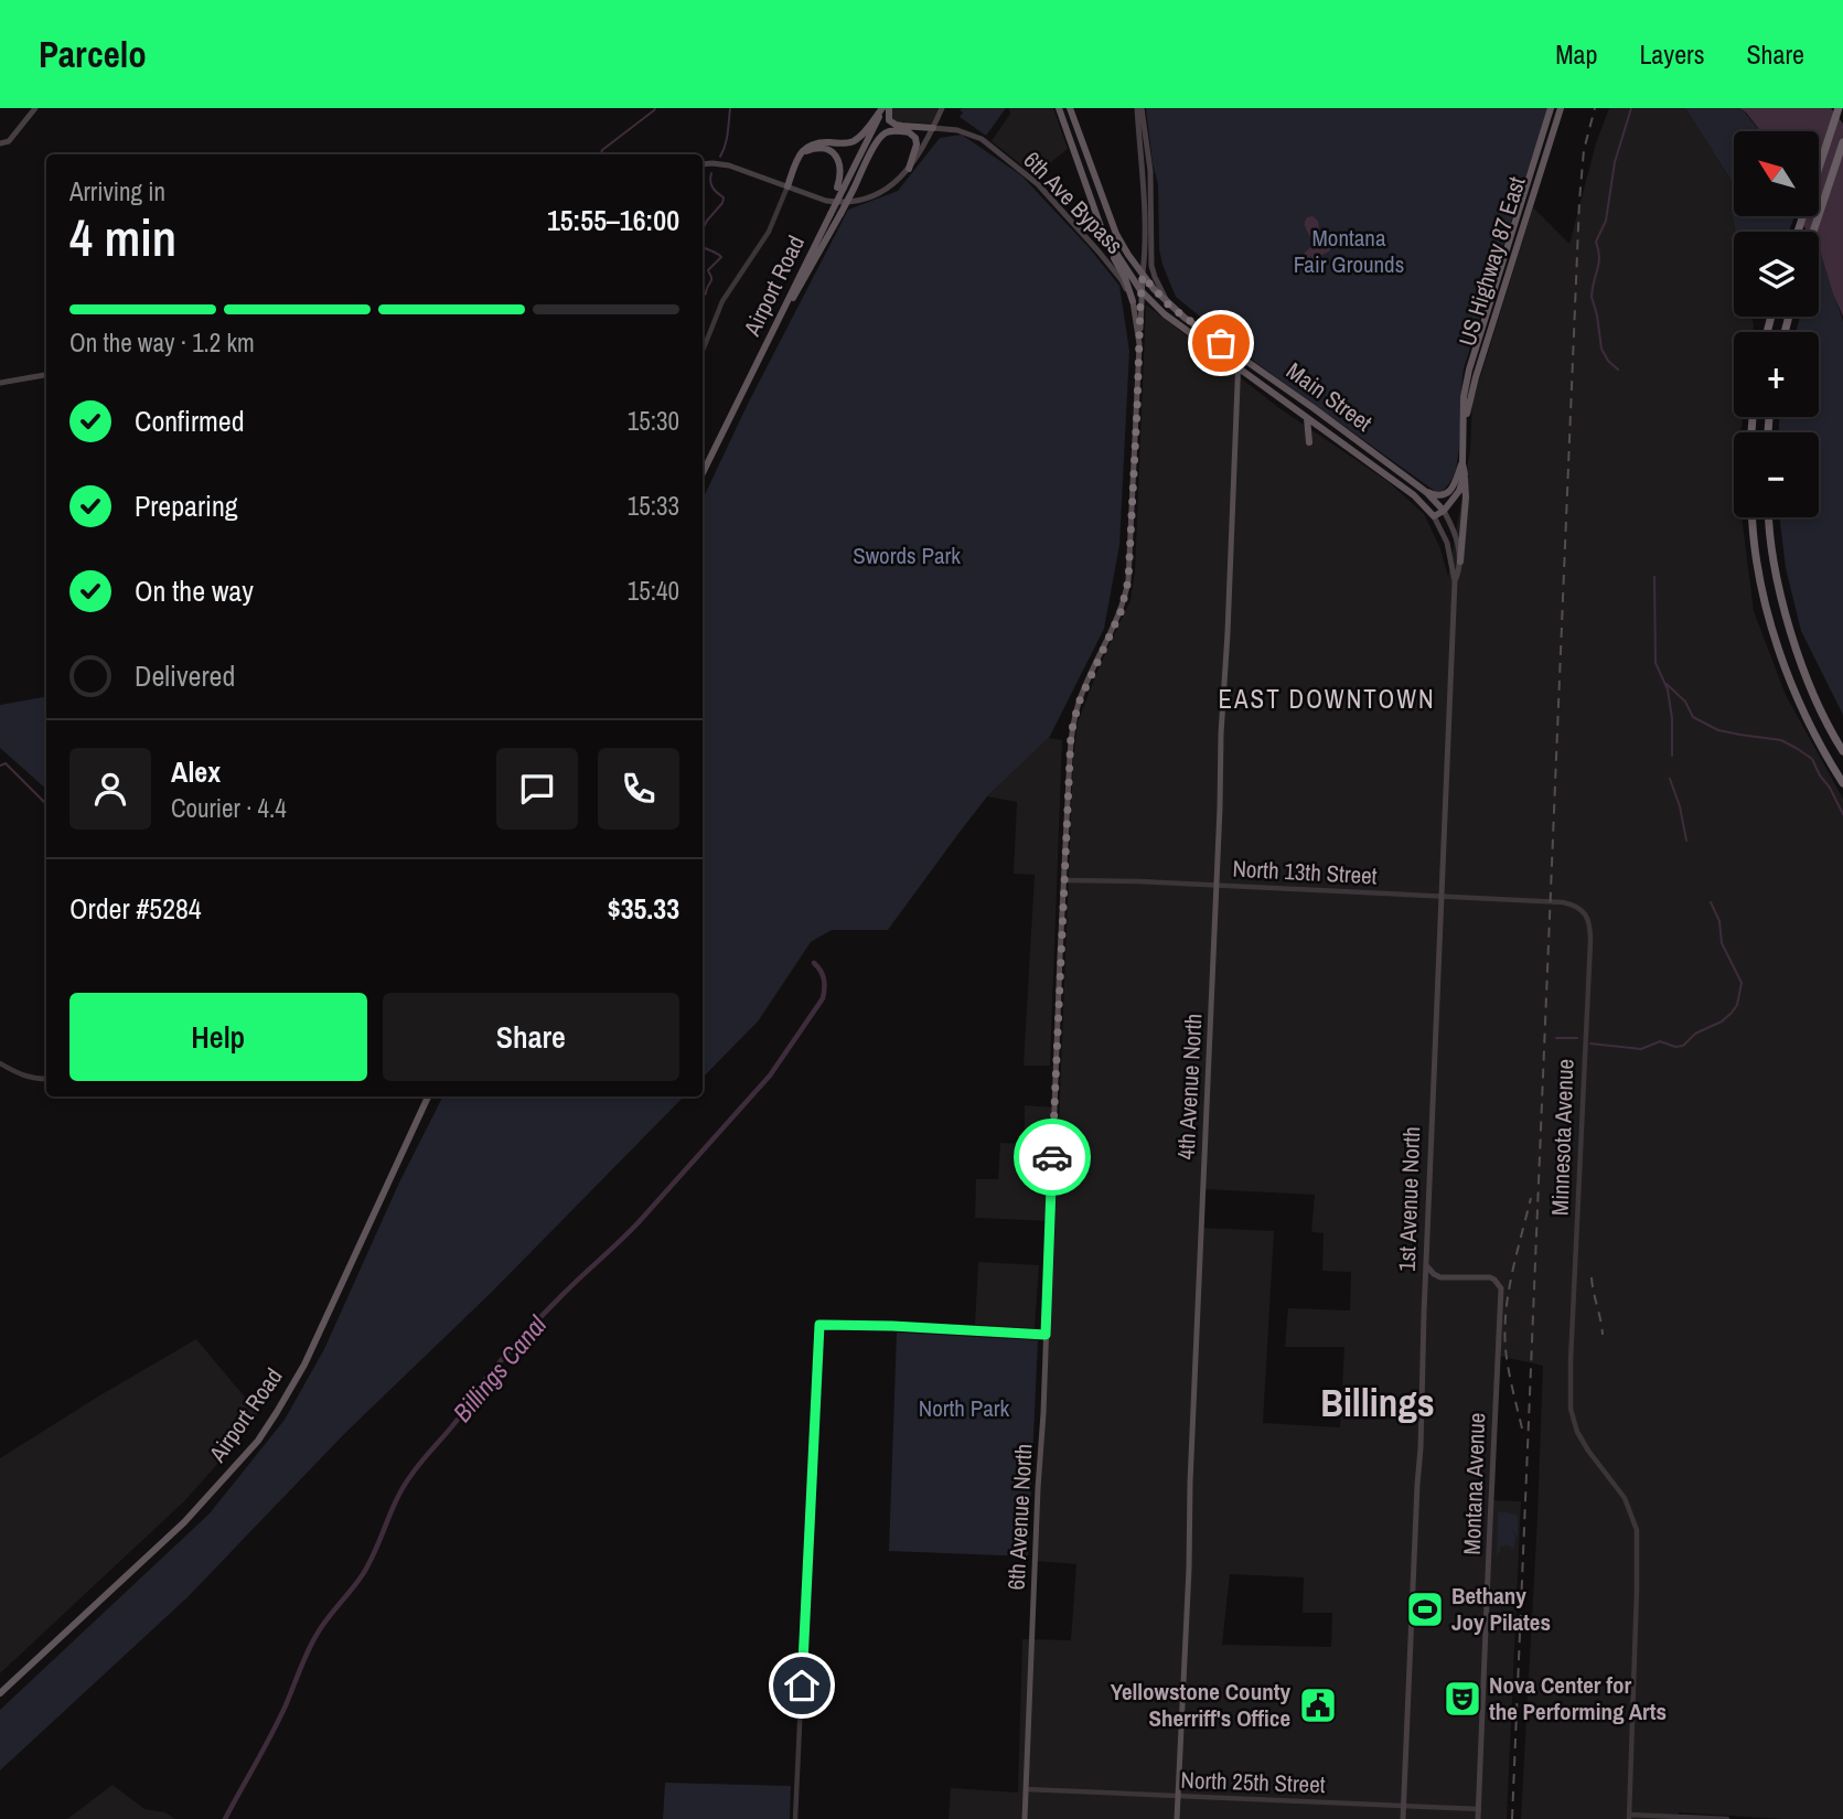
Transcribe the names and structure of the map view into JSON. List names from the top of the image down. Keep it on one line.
{"streets":{"highway":["US Highway 87 East","Airport Road","Main Street"],"main road":["6th Ave Bypass","4th Avenue North","1st Avenue North","Montana Avenue","6th Avenue North"],"street":["North 13th Street","Minnesota Avenue","North 25th Street"]},"crossings":[["6th Ave Bypass","6th Avenue North"],["US Highway 87 East","1st Avenue North"],["Main Street","4th Avenue North"],["Main Street","1st Avenue North"],["North 13th Street","4th Avenue North"],["North 13th Street","Minnesota Avenue"],["North 13th Street","1st Avenue North"],["North 13th Street","6th Avenue North"],["4th Avenue North","North 25th Street"],["1st Avenue North","North 25th Street"],["Montana Avenue","North 25th Street"],["6th Avenue North","North 25th Street"]],"districts":["EAST DOWNTOWN","Billings"],"water":["Billings Canal"],"parks":["Montana Fair Grounds","Swords Park","North Park"],"places":{"sports":["Bethany Joy Pilates"],"theatre":["Nova Center for the Performing Arts"],"public building":["Yellowstone County Sherriff's Office"]},"north":"top left","page":{"header":"Parcelo","nav":["Map","Layers","Share"],"map_buttons":["+","−"],"heading":["4 min","Arriving in","15:55–16:00"],"panel":["Alex","Courier · 4.4","Order #5284","$35.33"],"bar":"On the way · 1.2 km","list":[["Confirmed","15:30"],["Preparing","15:33"],["On the way","15:40"],"Delivered"],"buttons":["Help","Share"]}}
